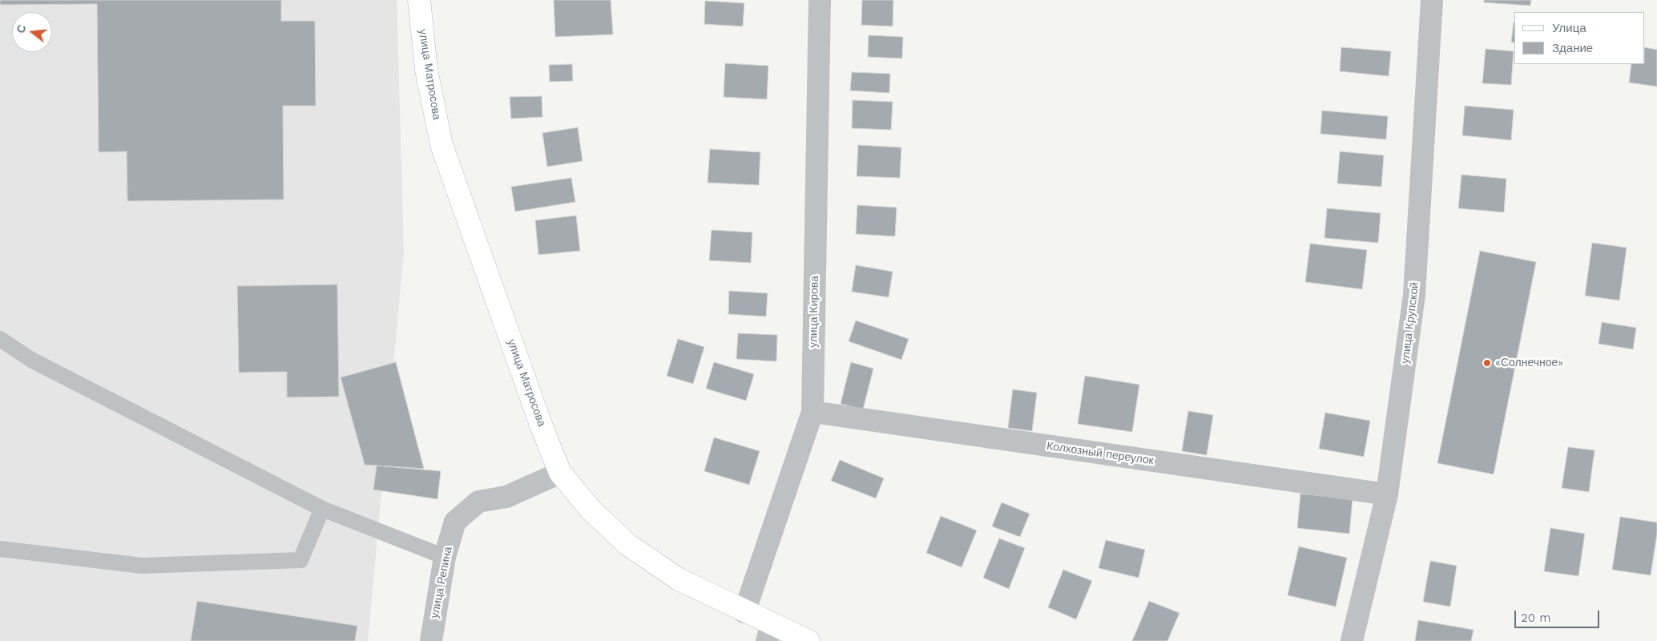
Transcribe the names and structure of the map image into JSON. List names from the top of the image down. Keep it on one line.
{"streets":{"main road":["улица Матросова"],"street":["улица Кирова","улица Крупской","Колхозный переулок","улица Репина"]},"crossings":[["улица Матросова","улица Кирова"],["улица Матросова","улица Репина"],["улица Кирова","Колхозный переулок"],["улица Крупской","Колхозный переулок"]],"places":["«Солнечное»"],"legend":["Улица","Здание"],"scale_bar":"20 m","north":"left"}
